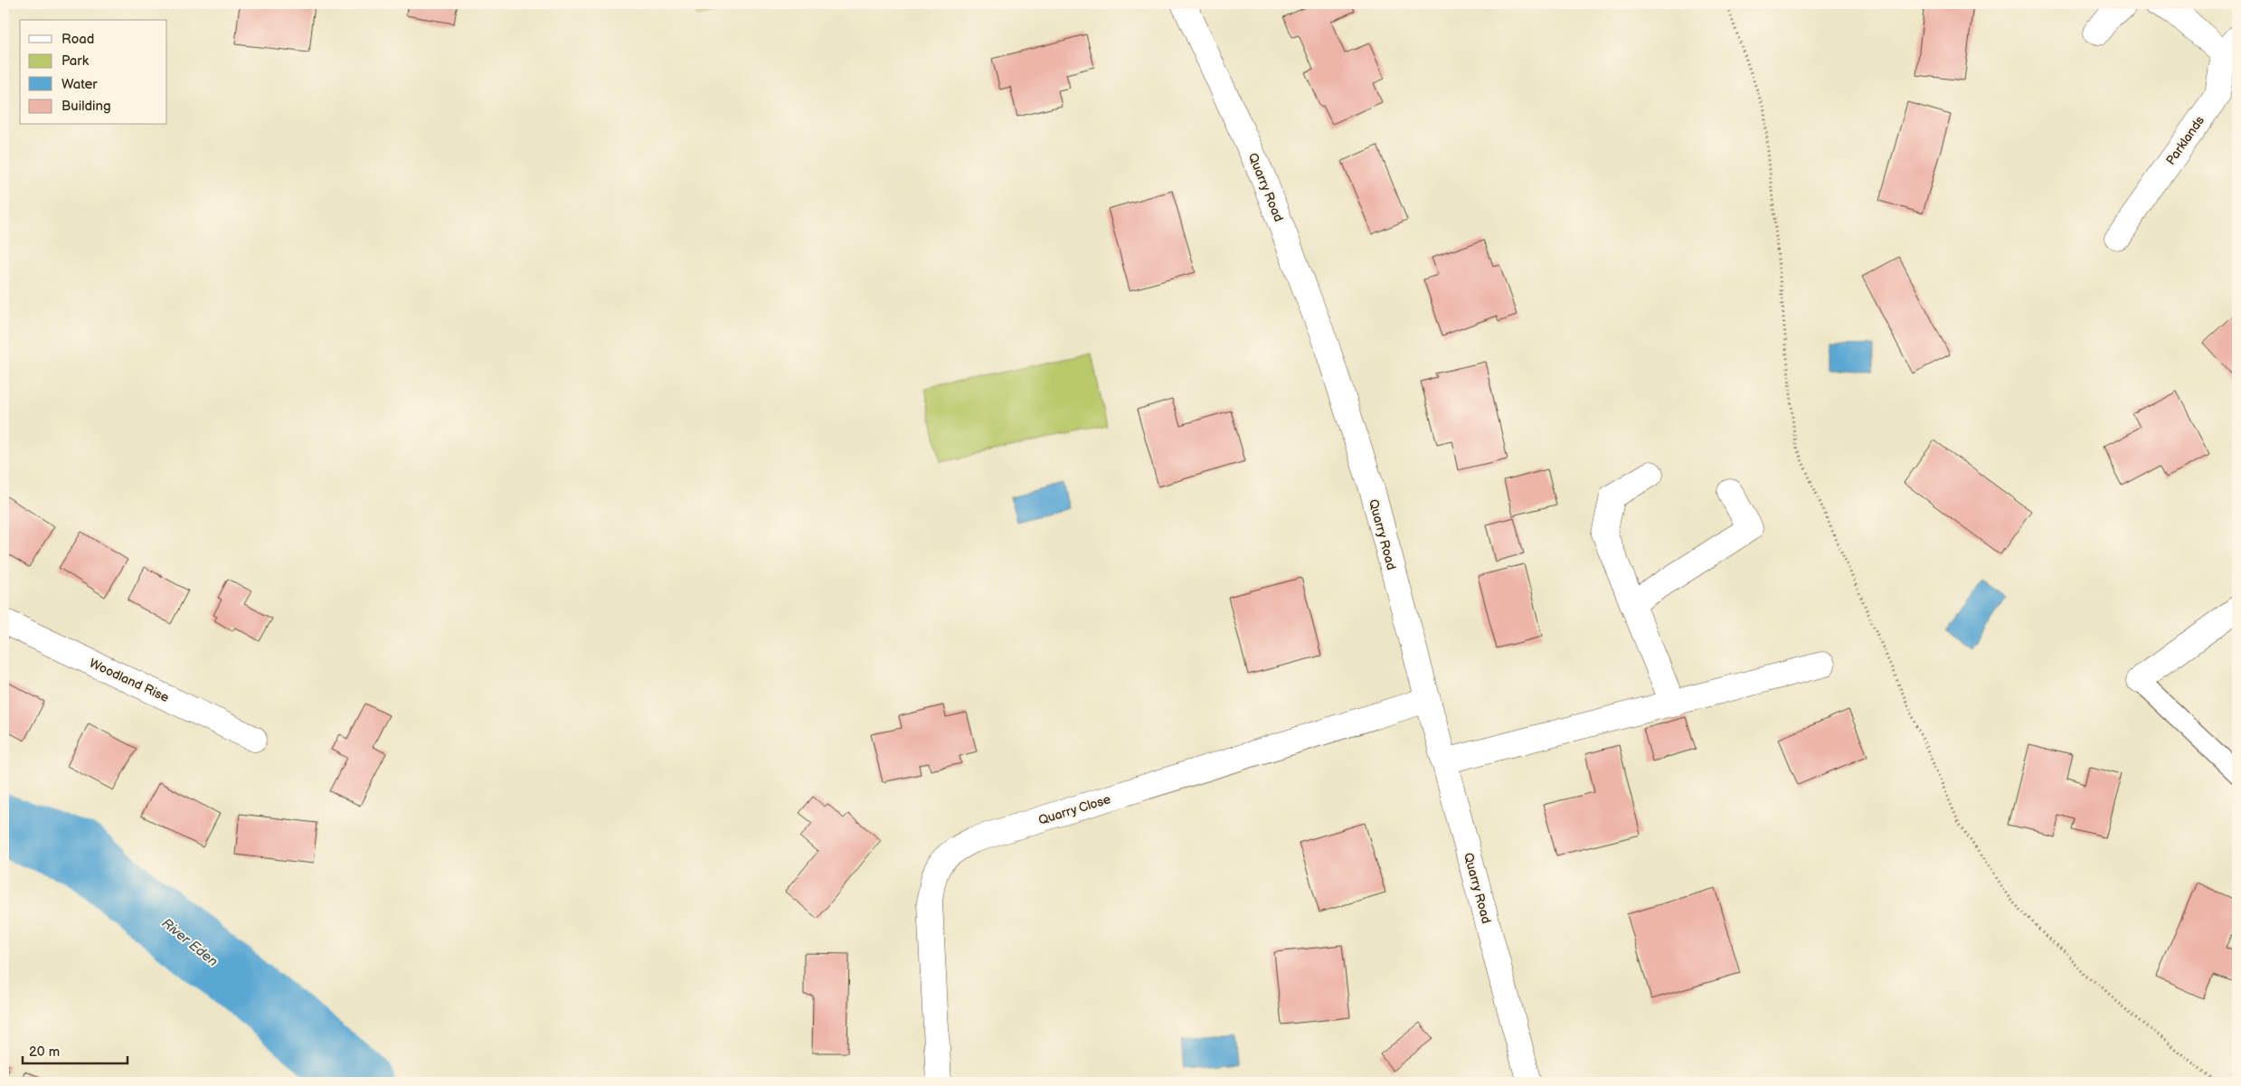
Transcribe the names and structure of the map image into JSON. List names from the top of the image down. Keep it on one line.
{"streets":{"street":["Parklands","Quarry Road","Woodland Rise","Quarry Close"]},"crossings":[["Quarry Road","Quarry Close"]],"water":["River Eden"],"legend":["Road","Park","Water","Building"],"scale_bar":"20 m"}
